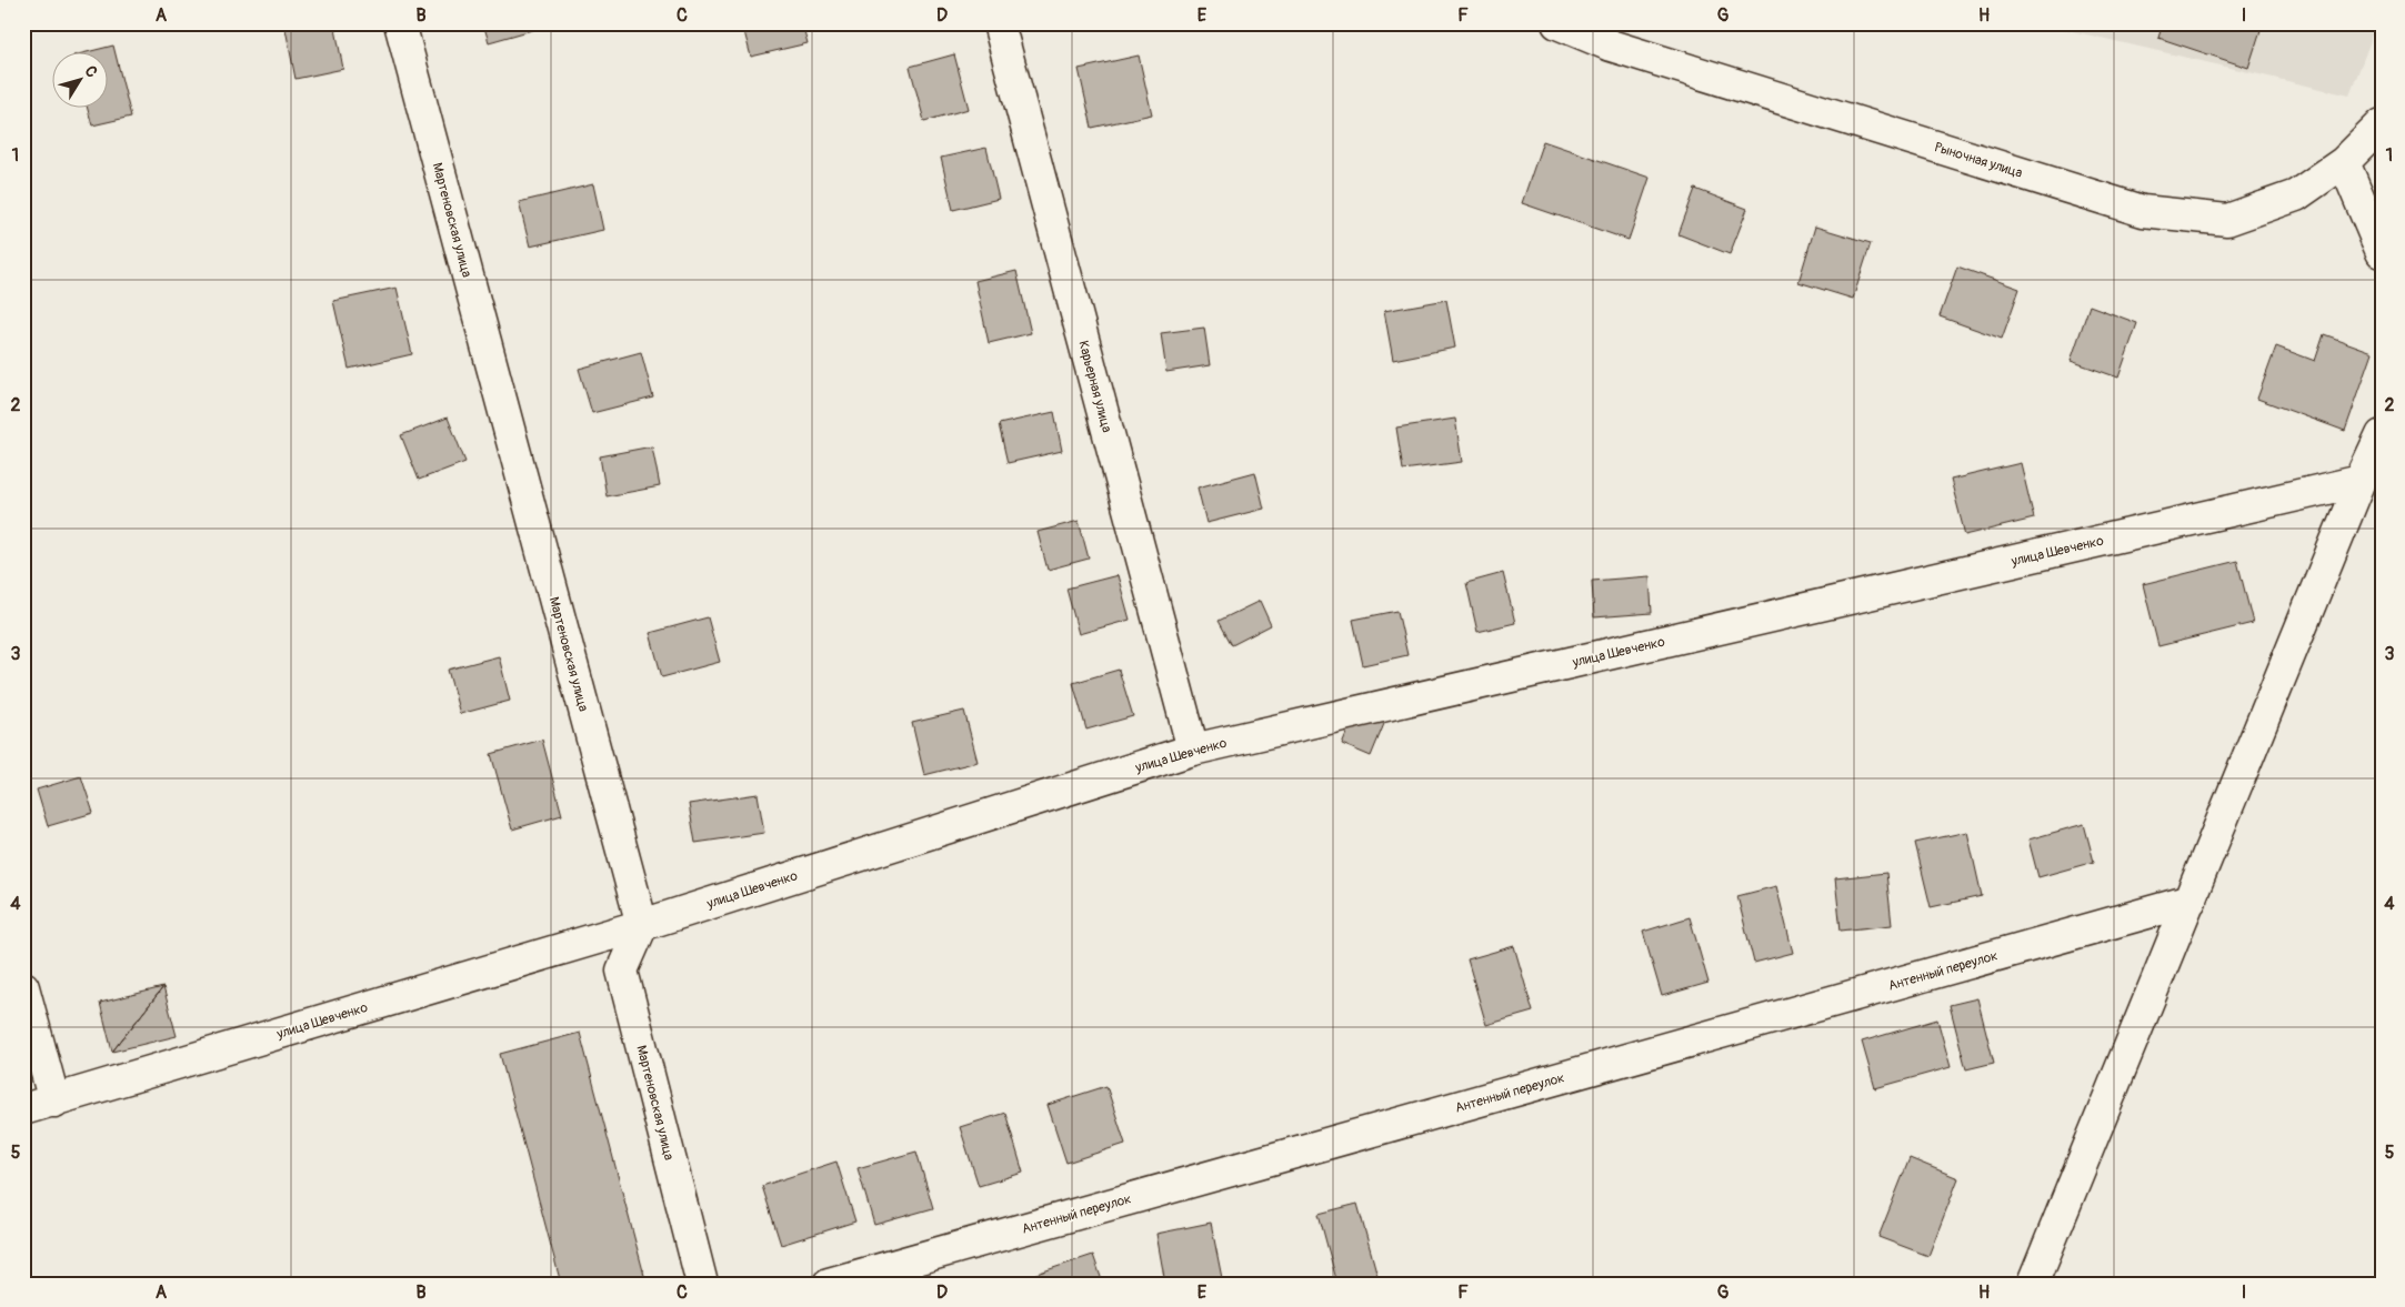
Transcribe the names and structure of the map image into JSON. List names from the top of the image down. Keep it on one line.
{"streets":{"street":["Рыночная улица","Мартеновская улица","Карьерная улица","улица Шевченко","Антенный переулок"]},"crossings":[["Мартеновская улица","улица Шевченко"],["Карьерная улица","улица Шевченко"]],"north":"top right","grid":{"columns":["A","B","C","D","E","F","G","H","I"],"rows":["1","2","3","4","5"]}}
